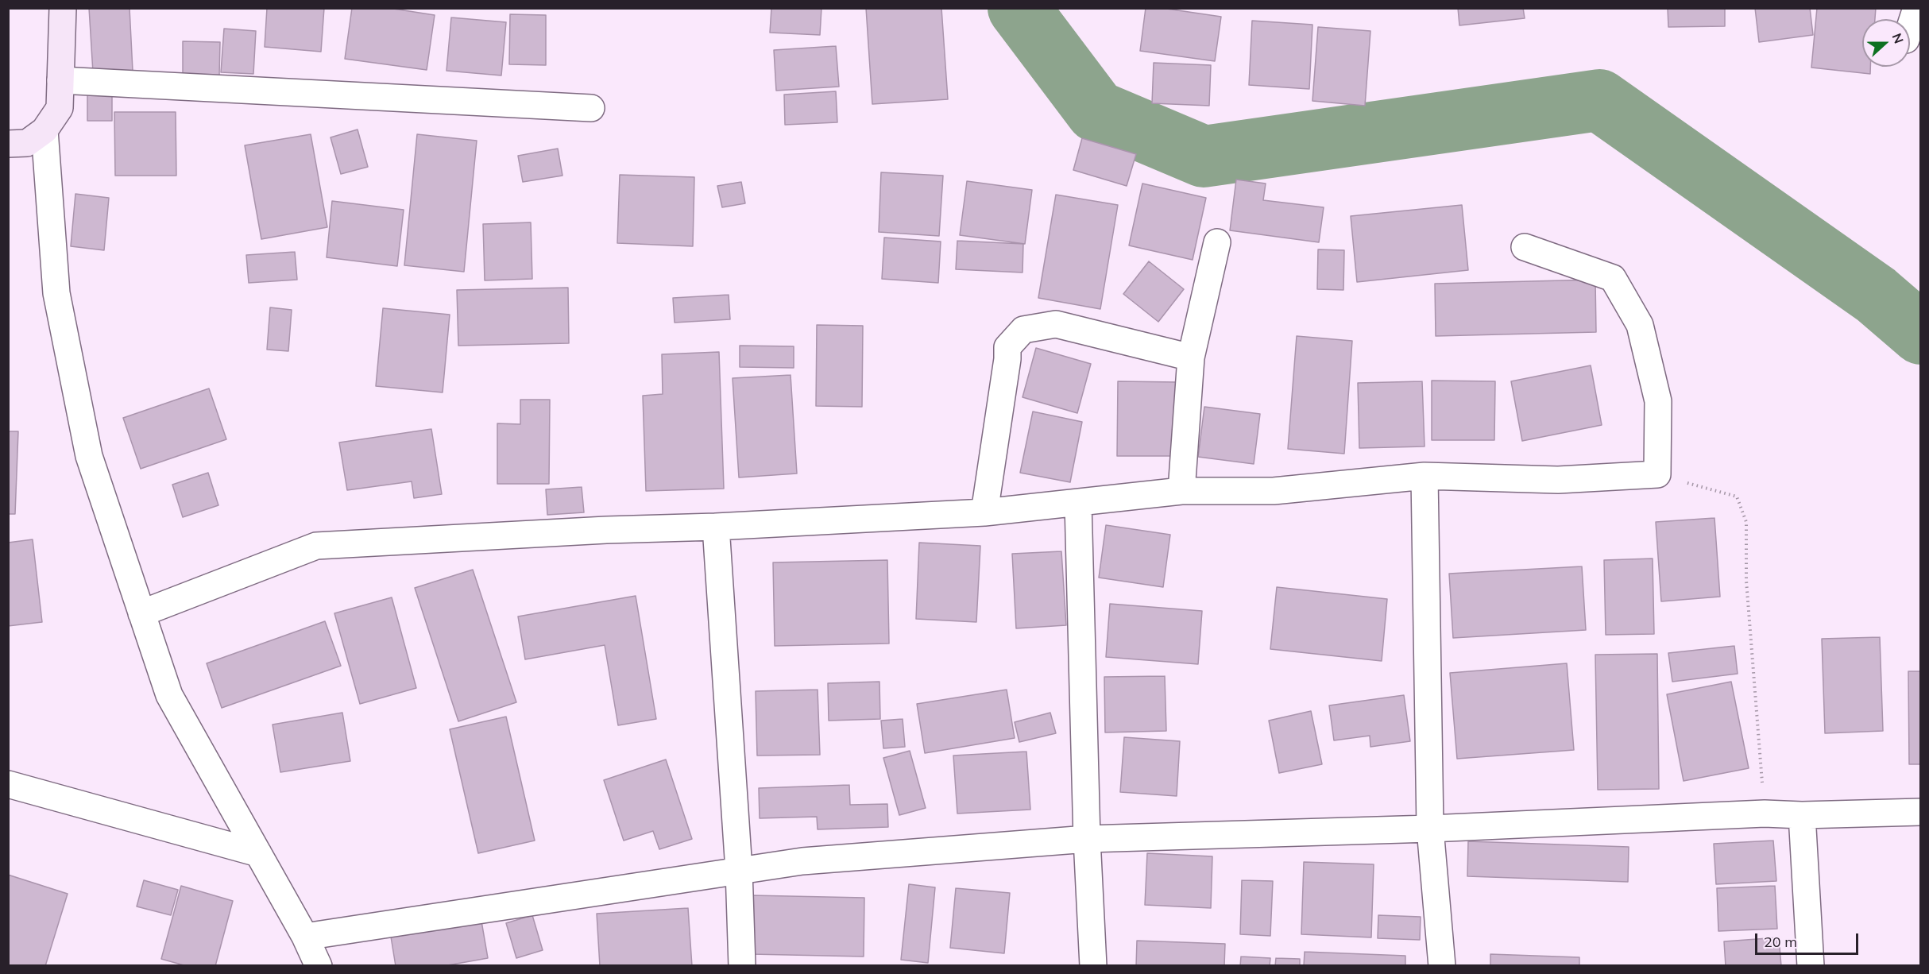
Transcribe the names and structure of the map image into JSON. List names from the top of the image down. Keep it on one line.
{"scale_bar":"20 m","north":"right"}
